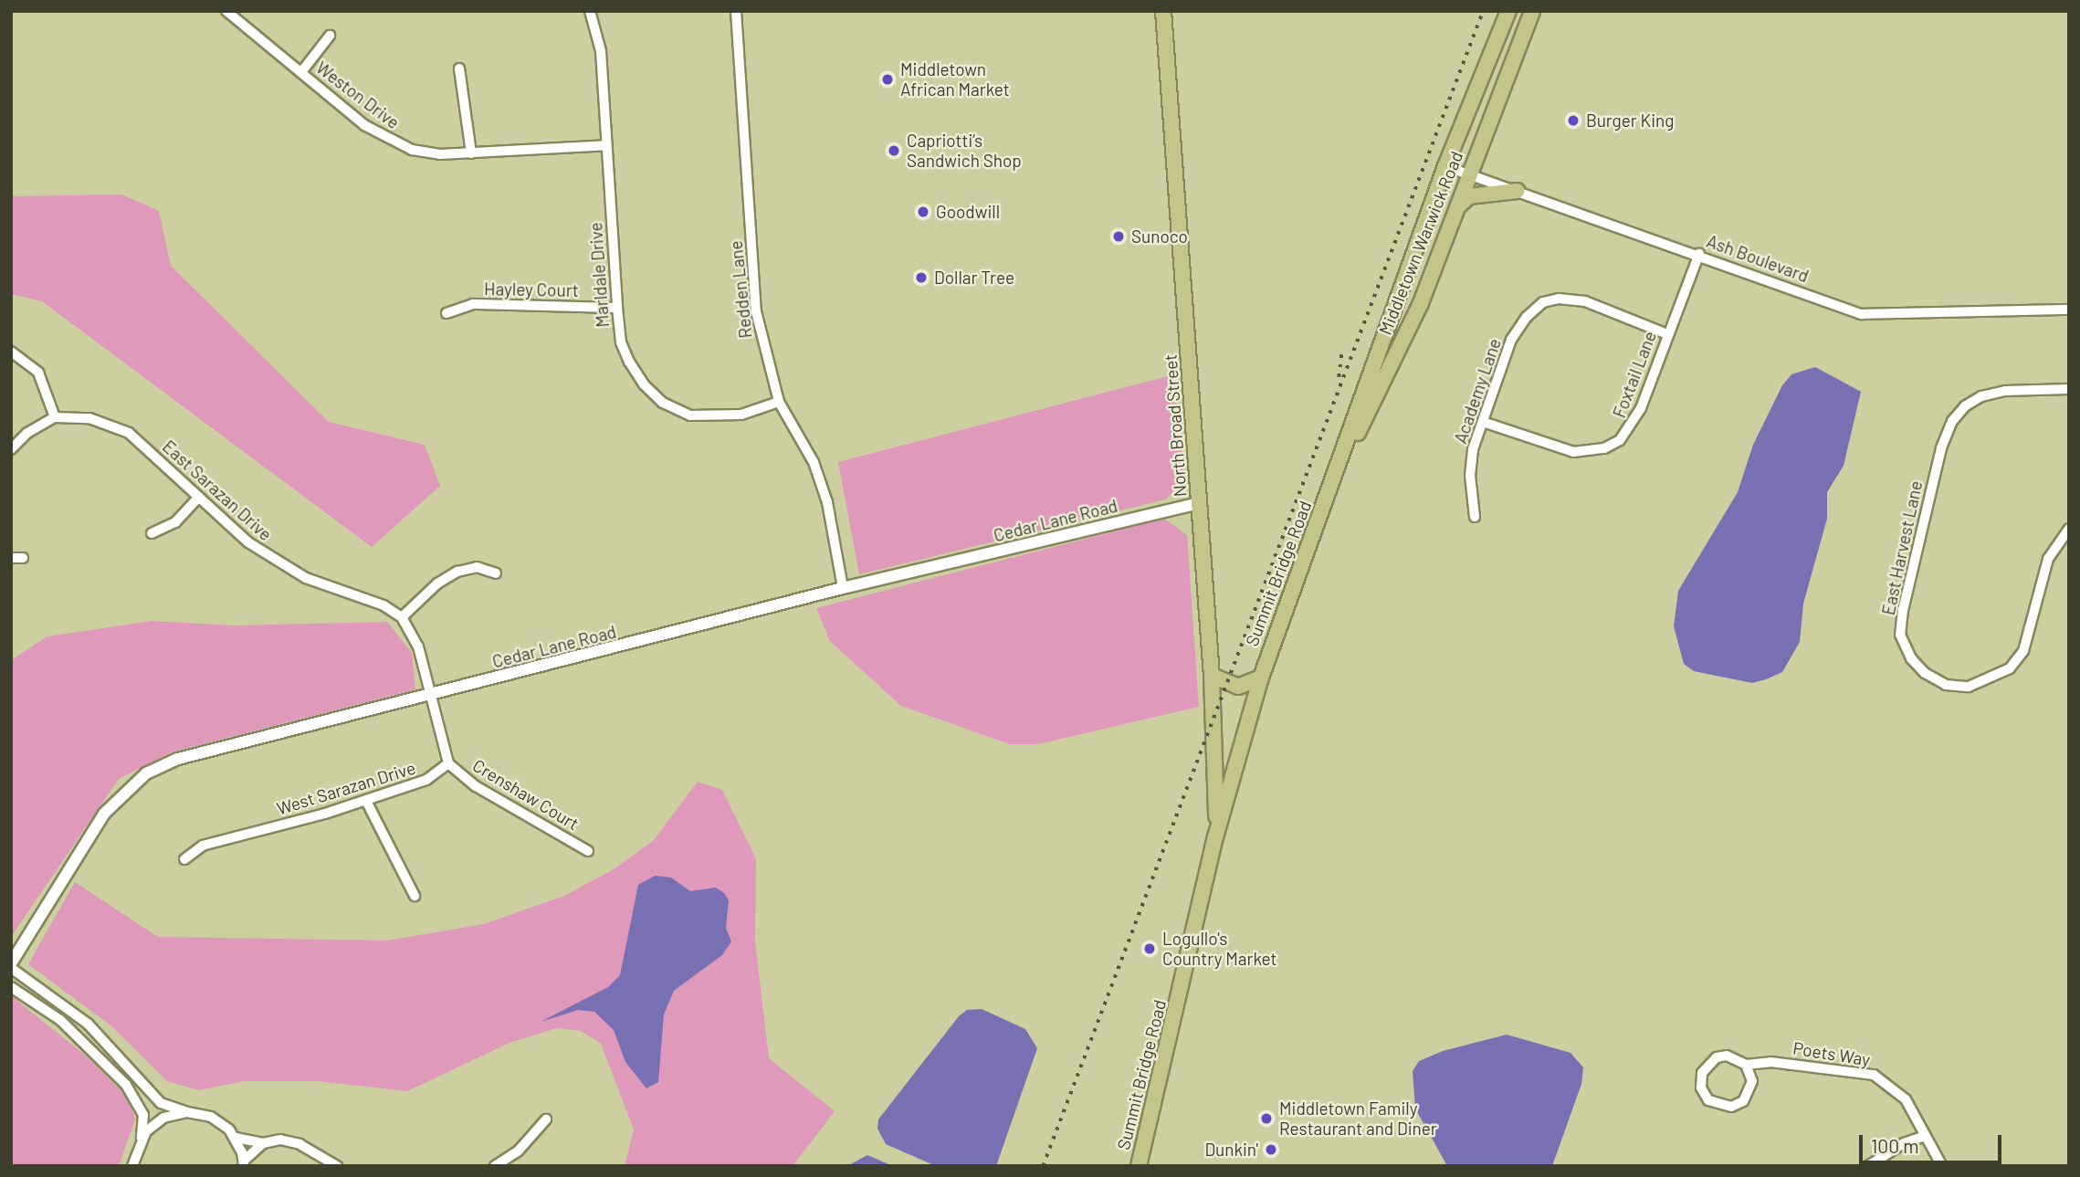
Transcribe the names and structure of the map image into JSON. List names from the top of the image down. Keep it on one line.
{"streets":{"main road":["Middletown Warwick Road","North Broad Street","Summit Bridge Road"],"street":["Weston Drive","Ash Boulevard","Marldale Drive","Hayley Court","Redden Lane","Foxtail Lane","Academy Lane","East Sarazan Drive","Cedar Lane Road","East Harvest Lane","West Sarazan Drive","Crenshaw Court","Poets Way"]},"crossings":[["Weston Drive","Marldale Drive"],["Middletown Warwick Road","Ash Boulevard"],["Middletown Warwick Road","Summit Bridge Road"],["Ash Boulevard","Foxtail Lane"],["Ash Boulevard","Summit Bridge Road"],["Marldale Drive","Hayley Court"],["Marldale Drive","Redden Lane"],["Redden Lane","Cedar Lane Road"],["Foxtail Lane","Academy Lane"],["North Broad Street","Cedar Lane Road"],["North Broad Street","Summit Bridge Road"],["West Sarazan Drive","Crenshaw Court"]],"places":["Middletown African Market","Burger King","Capriotti’s Sandwich Shop","Goodwill","Sunoco","Dollar Tree","Logullo's Country Market","Middletown Family Restaurant and Diner","Dunkin'"],"scale_bar":"100 m"}
